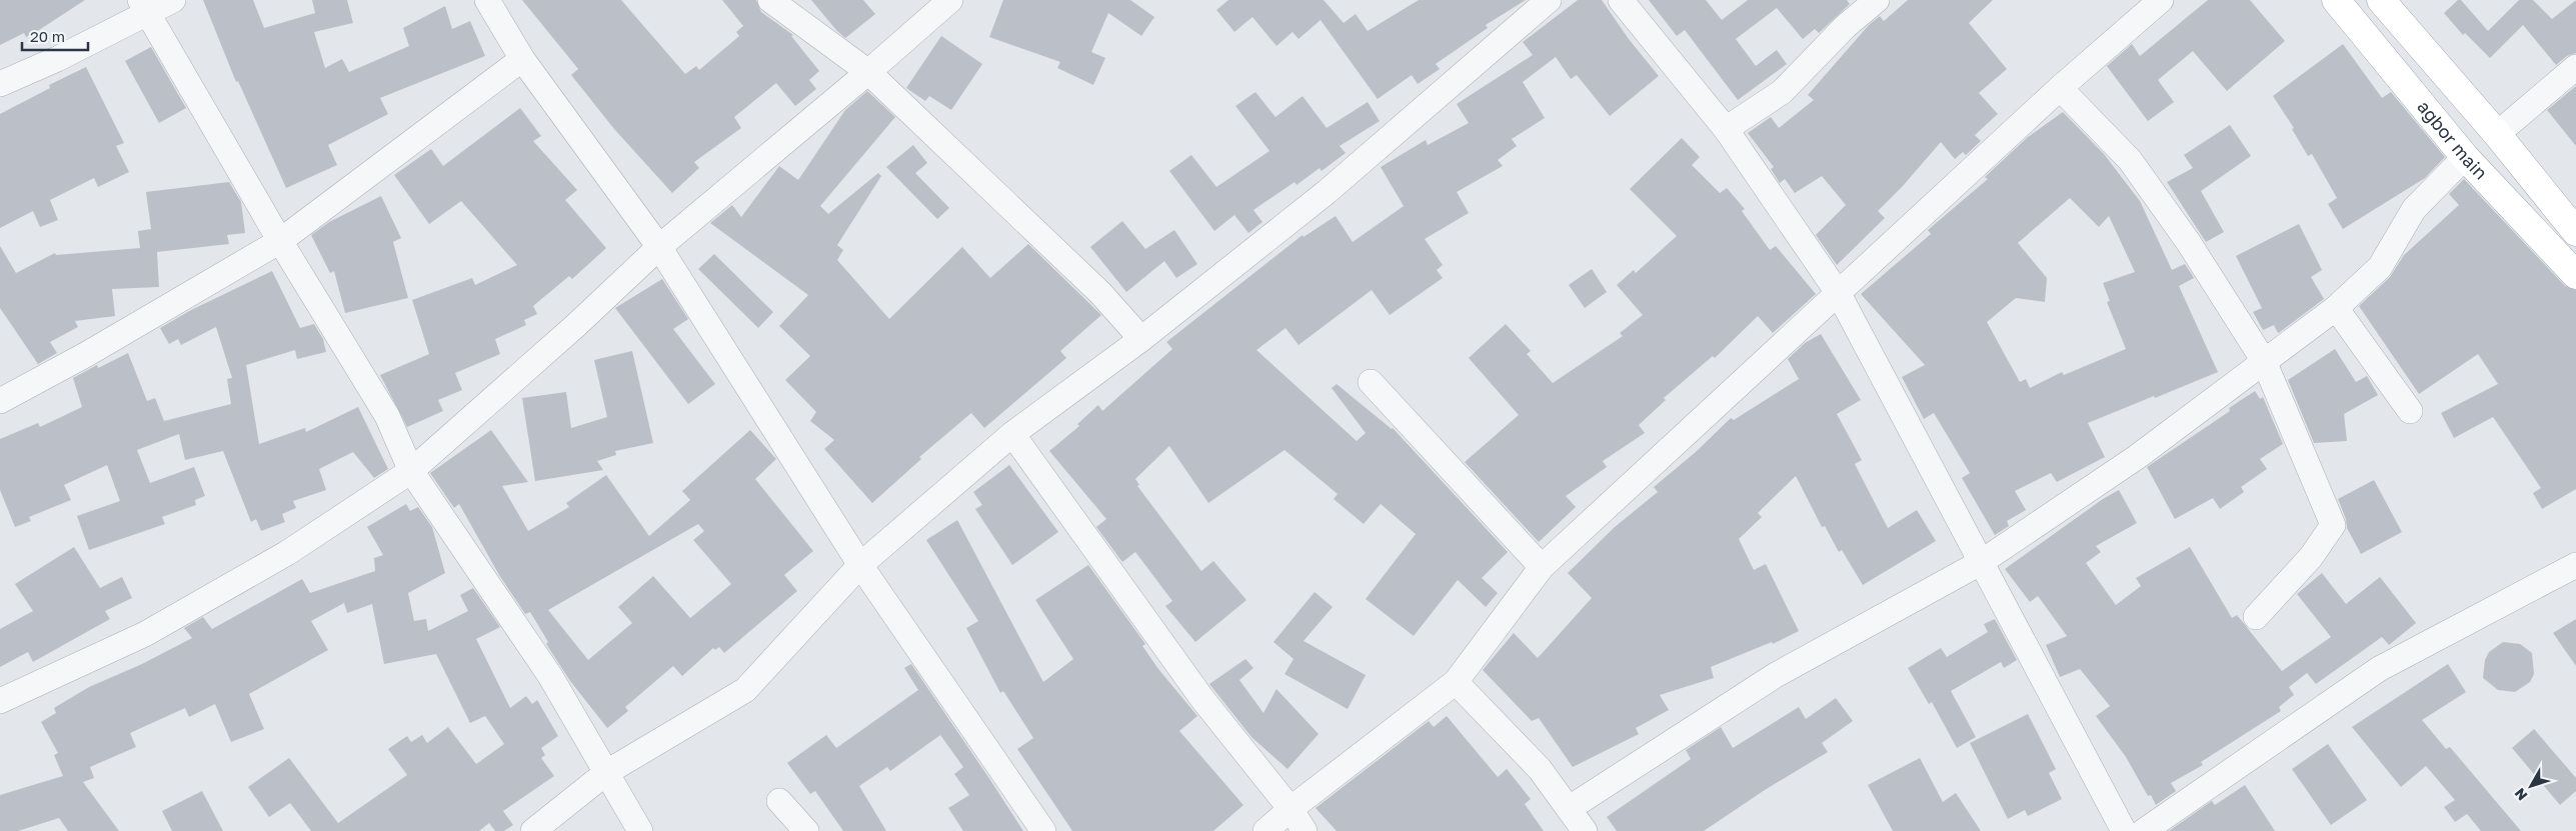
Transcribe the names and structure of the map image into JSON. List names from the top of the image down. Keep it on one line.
{"streets":{"main road":["agbor main"]},"scale_bar":"20 m","north":"bottom left"}
